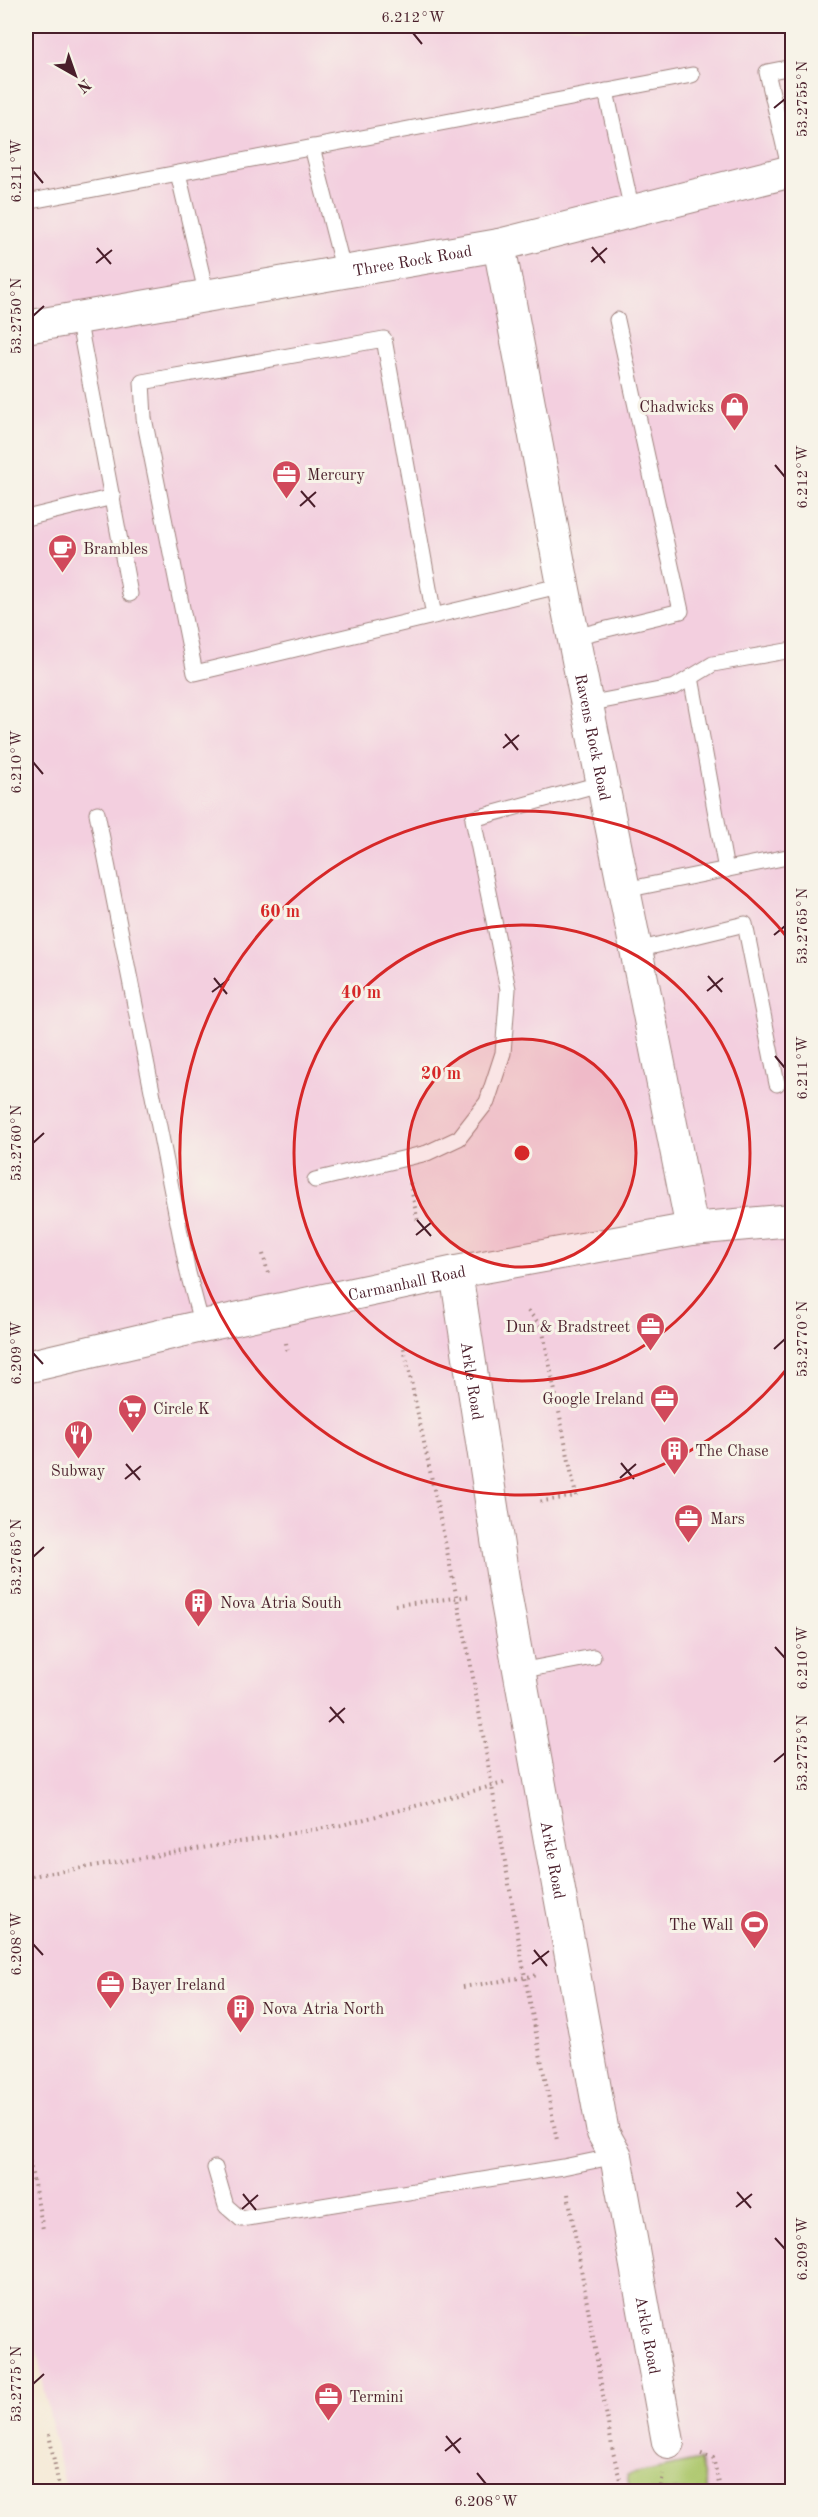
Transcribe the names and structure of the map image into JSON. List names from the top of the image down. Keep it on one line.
{"streets":{"street":["Three Rock Road","Ravens Rock Road","Carmanhall Road","Arkle Road"]},"crossings":[["Three Rock Road","Ravens Rock Road"],["Ravens Rock Road","Carmanhall Road"],["Carmanhall Road","Arkle Road"]],"places":{"shop":["Chadwicks"],"office":["Mercury","Dun & Bradstreet","Google Ireland","Mars","Bayer Ireland","Termini"],"cafe":["Brambles"],"supermarket":["Circle K"],"restaurant":["Subway"],"building":["The Chase","Nova Atria South","Nova Atria North"],"sports":["The Wall"]},"north":"bottom right","coordinates":["6.212°W","53.2755°N","6.211°W","53.2750°N","6.210°W","53.2765°N","53.2760°N","53.2770°N","6.209°W","53.2775°N","6.208°W"],"rings":["60 m","40 m","20 m"]}
